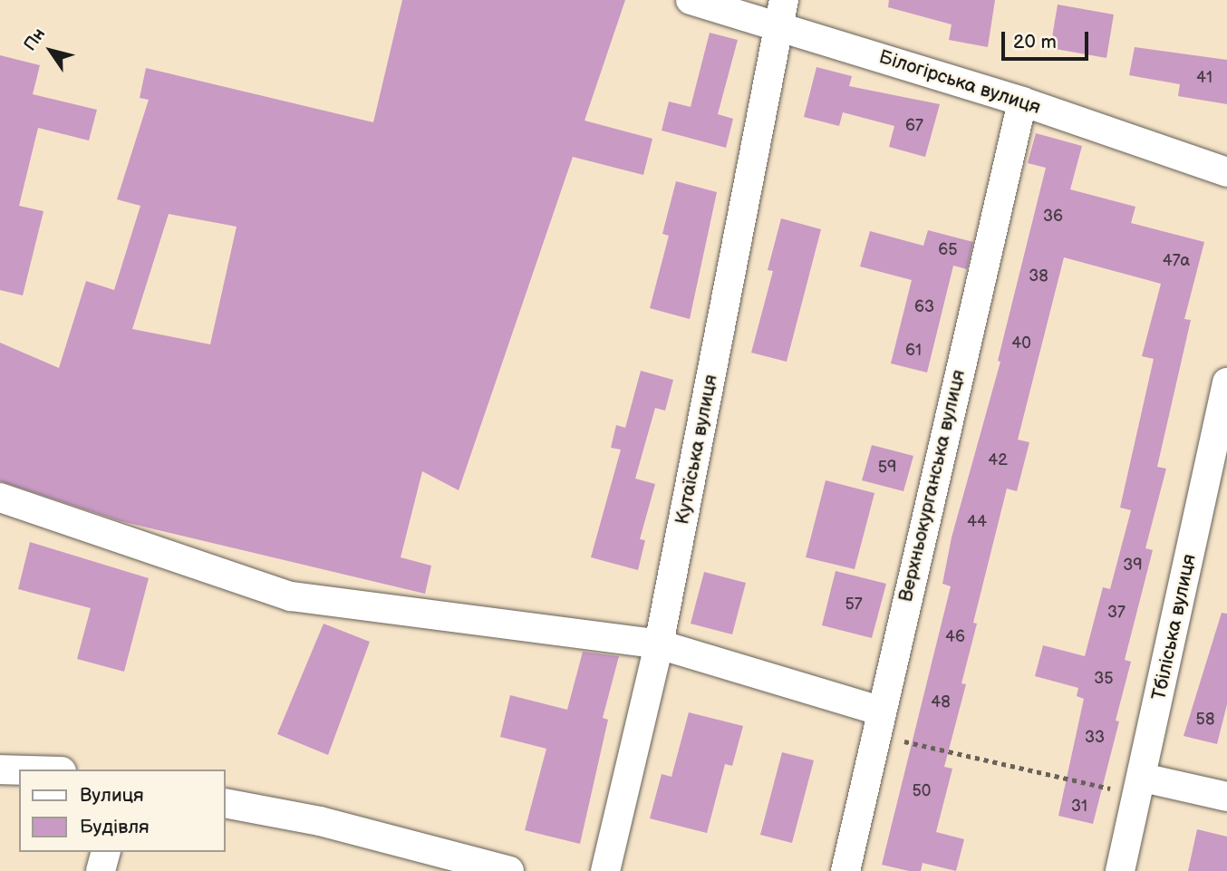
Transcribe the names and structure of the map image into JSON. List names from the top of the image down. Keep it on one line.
{"streets":{"street":["Білогірська вулиця","Кутаїська вулиця","Верхньокурганська вулиця","Тбіліська вулиця"]},"crossings":[["Білогірська вулиця","Кутаїська вулиця"],["Білогірська вулиця","Верхньокурганська вулиця"]],"house_numbers":["41","67","36","65","47а","38","63","40","61","42","59","44","39","57","37","46","35","48","58","33","50","31"],"legend":["Вулиця","Будівля"],"scale_bar":"20 m","north":"top left"}
